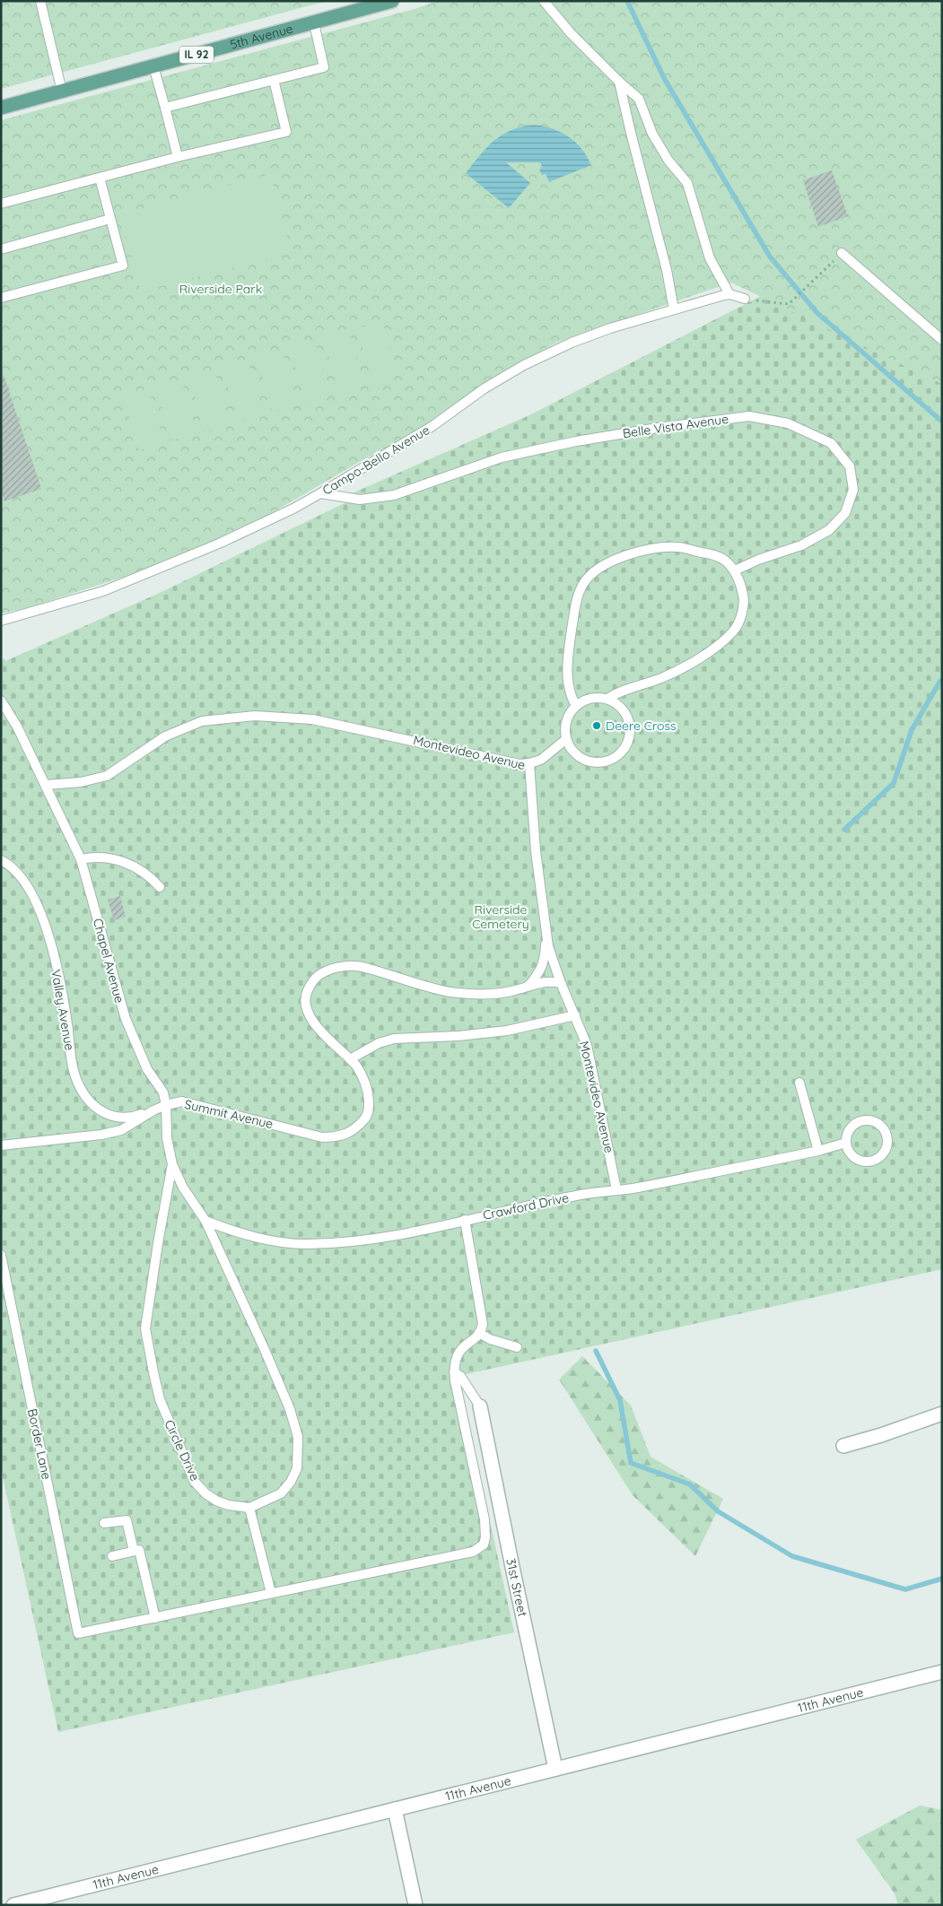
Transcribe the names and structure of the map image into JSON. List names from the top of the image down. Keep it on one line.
{"streets":{"main road":["5th Avenue","IL 92"],"street":["31st Street","11th Avenue"],"lane":["Belle Vista Avenue","Campo-Bello Avenue","Montevideo Avenue","Chapel Avenue","Valley Avenue","Summit Avenue","Crawford Drive","Border Lane","Circle Drive"]},"crossings":[["Belle Vista Avenue","Campo-Bello Avenue"],["Montevideo Avenue","Chapel Avenue"],["Montevideo Avenue","Summit Avenue"],["Montevideo Avenue","Crawford Drive"],["Chapel Avenue","Summit Avenue"],["Chapel Avenue","Crawford Drive"],["Chapel Avenue","Circle Drive"],["Valley Avenue","Summit Avenue"],["31st Street","11th Avenue"]],"parks":["Riverside Park","Riverside Cemetery"],"places":["Deere Cross"]}
